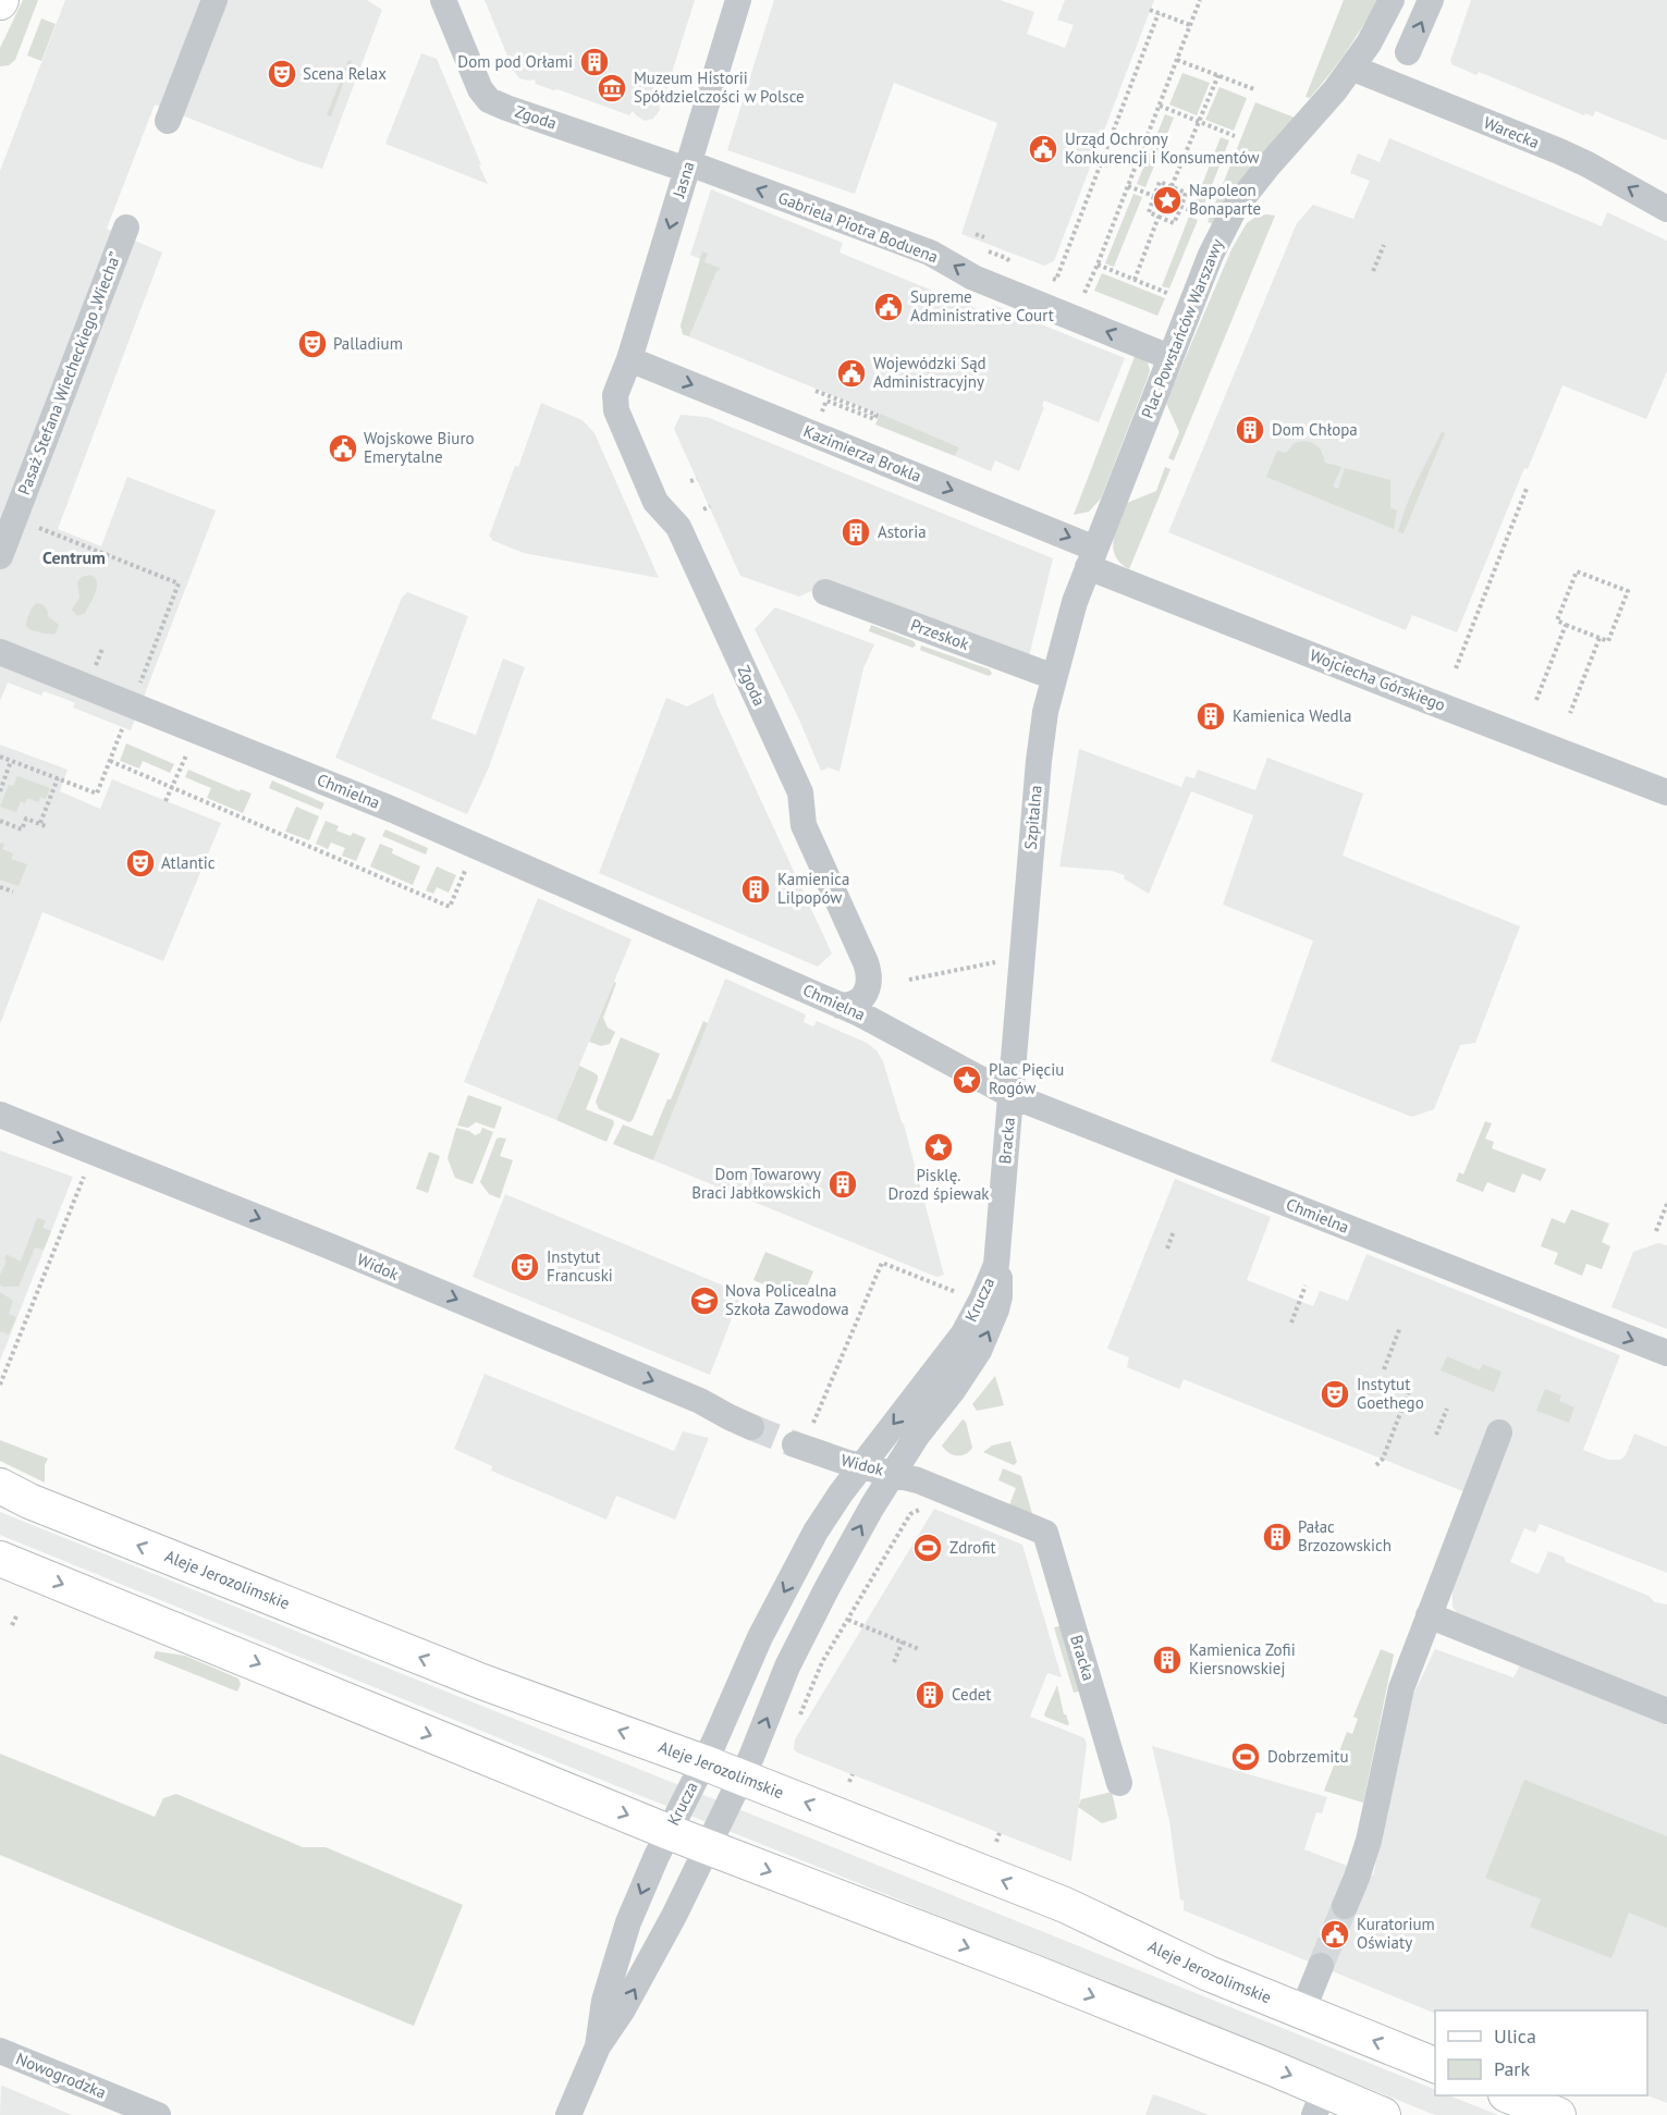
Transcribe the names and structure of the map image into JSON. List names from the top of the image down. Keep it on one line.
{"streets":{"main road":["Aleje Jerozolimskie"],"street":["Zgoda","Warecka","Jasna","Gabriela Piotra Boduena","Plac Powstańców Warszawy","Pasaż Stefana Wiecheckiego „Wiecha”","Kazimierza Brokla","Przeskok","Wojciecha Górskiego","Chmielna","Szpitalna","Bracka","Widok","Krucza","Nowogrodzka"]},"crossings":[["Zgoda","Jasna"],["Zgoda","Gabriela Piotra Boduena"],["Zgoda","Kazimierza Brokla"],["Zgoda","Chmielna"],["Warecka","Plac Powstańców Warszawy"],["Jasna","Gabriela Piotra Boduena"],["Jasna","Kazimierza Brokla"],["Gabriela Piotra Boduena","Plac Powstańców Warszawy"],["Plac Powstańców Warszawy","Kazimierza Brokla"],["Plac Powstańców Warszawy","Wojciecha Górskiego"],["Plac Powstańców Warszawy","Szpitalna"],["Kazimierza Brokla","Wojciecha Górskiego"],["Kazimierza Brokla","Szpitalna"],["Przeskok","Szpitalna"],["Wojciecha Górskiego","Szpitalna"],["Chmielna","Szpitalna"],["Chmielna","Bracka"],["Szpitalna","Bracka"],["Bracka","Widok"],["Bracka","Krucza"],["Widok","Krucza"],["Krucza","Aleje Jerozolimskie"]],"one_way":["Warecka","Jasna","Gabriela Piotra Boduena","Kazimierza Brokla","Chmielna","Widok"],"districts":["Centrum"],"places":{"building":["Dom pod Orłami","Dom Chłopa","Astoria","Kamienica Wedla","Kamienica Lilpopów","Dom Towarowy Braci Jabłkowskich","Pałac Brzozowskich","Kamienica Zofii Kiersnowskiej","Cedet"],"theatre":["Scena Relax","Palladium","Atlantic","Instytut Francuski","Instytut Goethego"],"museum":["Muzeum Historii Spółdzielczości w Polsce"],"public building":["Urząd Ochrony Konkurencji i Konsumentów","Supreme Administrative Court","Wojewódzki Sąd Administracyjny","Wojskowe Biuro Emerytalne","Kuratorium Oświaty"],"place":["Napoleon Bonaparte","Plac Pięciu Rogów","Pisklę. Drozd śpiewak"],"school or university":["Nova Policealna Szkoła Zawodowa"],"sports":["Zdrofit","Dobrzemitu"]},"legend":["Ulica","Park"]}
